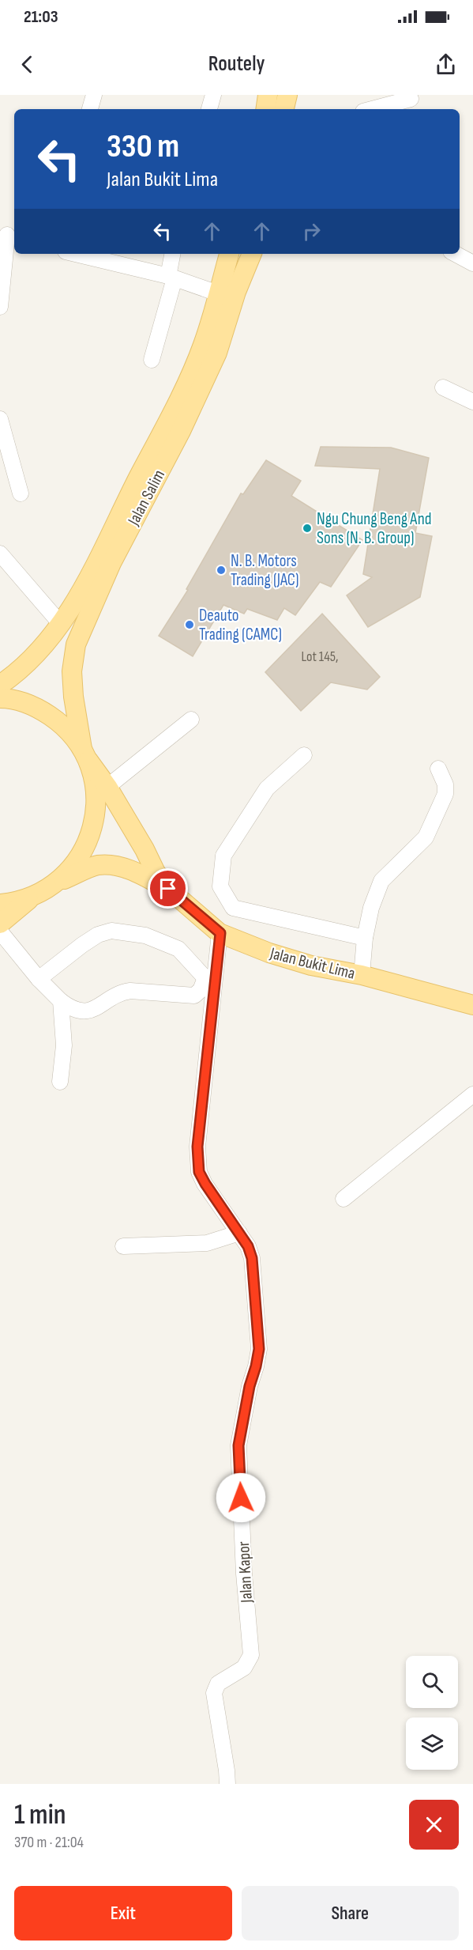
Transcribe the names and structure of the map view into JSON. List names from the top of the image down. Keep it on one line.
{"streets":{"main road":["Jalan Salim","Jalan Bukit Lima"],"street":["Jalan Kapor"]},"crossings":[["Jalan Bukit Lima","Jalan Kapor"]],"places":["Ngu Chung Beng And Sons (N. B. Group)","N. B. Motors Trading (JAC)","Deauto Trading (CAMC)"],"house_numbers":["Lot 145,"],"page":{"status":"21:03","header":"Routely","turn":["330 m","Jalan Bukit Lima"],"heading":["1 min","370 m · 21:04"],"buttons":["Exit","Share"]}}
